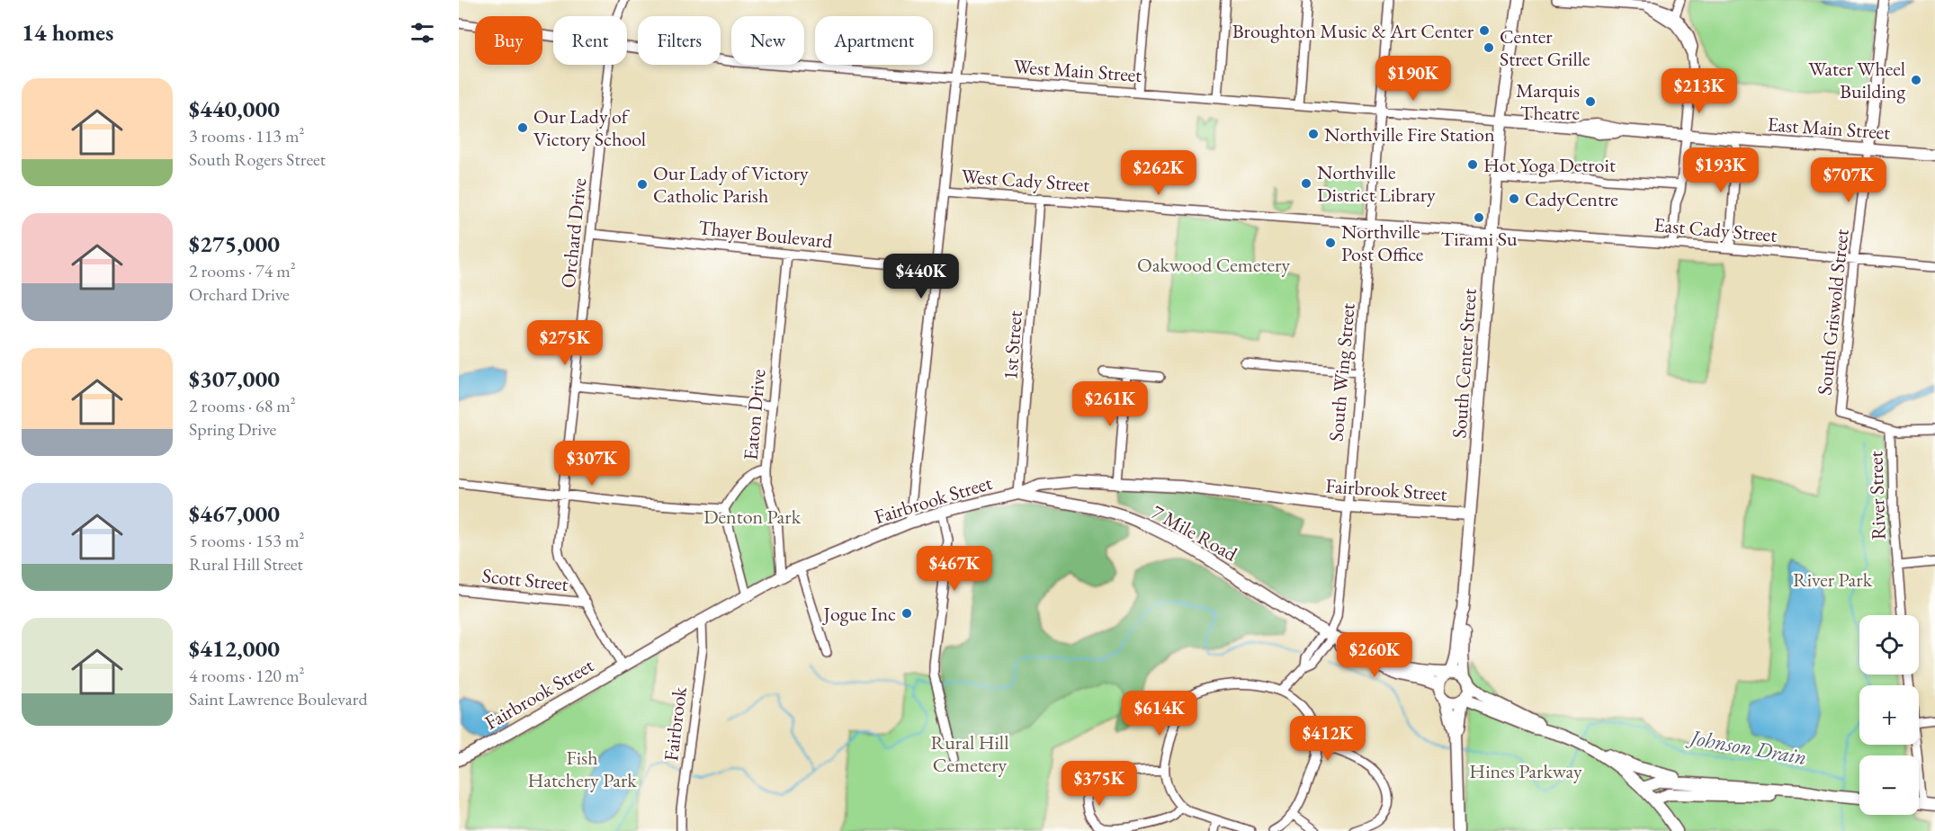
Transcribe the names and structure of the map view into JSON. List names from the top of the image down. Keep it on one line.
{"streets":{"street":["West Main Street","East Main Street","West Cady Street","East Cady Street","Orchard Drive","Thayer Boulevard","South Griswold Street","1st Street","South Center Street","South Wing Street","Eaton Drive","Fairbrook Street","River Street","7 Mile Road","Scott Street","Fairbrook"]},"crossings":[["West Main Street","East Main Street"],["West Main Street","South Center Street"],["West Main Street","South Wing Street"],["East Main Street","South Griswold Street"],["East Main Street","South Center Street"],["West Cady Street","East Cady Street"],["West Cady Street","1st Street"],["West Cady Street","South Center Street"],["West Cady Street","South Wing Street"],["East Cady Street","South Griswold Street"],["East Cady Street","South Center Street"],["Orchard Drive","Thayer Boulevard"],["Orchard Drive","Fairbrook Street"],["Orchard Drive","Scott Street"],["Thayer Boulevard","Eaton Drive"],["South Griswold Street","River Street"],["1st Street","Fairbrook Street"],["1st Street","7 Mile Road"],["South Center Street","Fairbrook Street"],["South Center Street","7 Mile Road"],["South Wing Street","Fairbrook Street"],["South Wing Street","7 Mile Road"],["Eaton Drive","Fairbrook Street"],["Fairbrook Street","7 Mile Road"],["Fairbrook Street","Fairbrook"]],"water":["Johnson Drain"],"parks":["Oakwood Cemetery","Denton Park","River Park","Rural Hill Cemetery","Fish Hatchery Park","Hines Parkway"],"places":["Broughton Music & Art Center","Center Street Grille","Water Wheel Building","Marquis Theatre","Our Lady of Victory School","Northville Fire Station","Hot Yoga Detroit","Northville District Library","Our Lady of Victory Catholic Parish","CadyCentre","Tirami Su","Northville Post Office","Jogue Inc"],"page":{"heading":"14 homes","chip":["Buy","Rent","Filters","New","Apartment"],"price":["$190K","$213K","$193K","$262K","$707K","$440K","$275K","$261K","$307K","$467K","$260K","$614K","$412K","$375K"],"list":[{"name":"$440,000","note":"3 rooms · 113 m² · South Rogers Street"},{"name":"$275,000","note":"2 rooms · 74 m² · Orchard Drive"},{"name":"$307,000","note":"2 rooms · 68 m² · Spring Drive"},{"name":"$467,000","note":"5 rooms · 153 m² · Rural Hill Street"},{"name":"$412,000","note":"4 rooms · 120 m² · Saint Lawrence Boulevard"}],"map_buttons":["+","−"]}}
